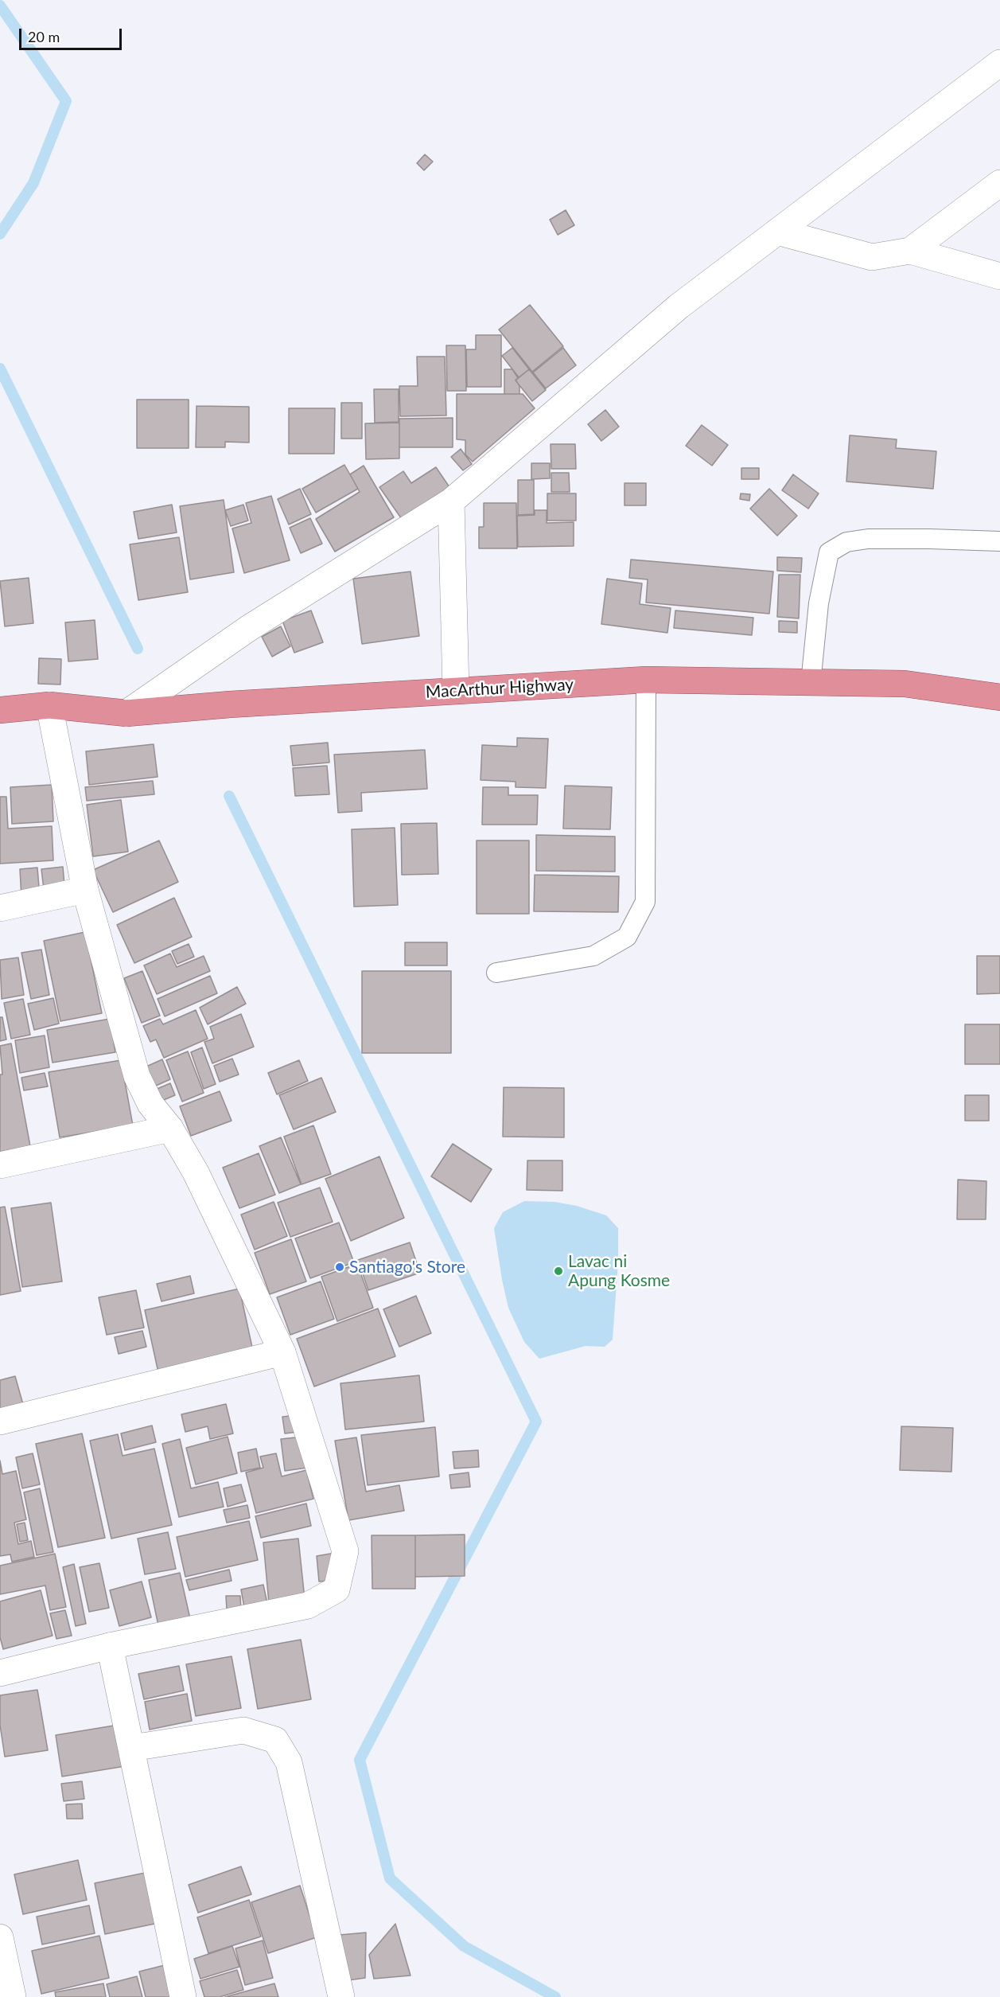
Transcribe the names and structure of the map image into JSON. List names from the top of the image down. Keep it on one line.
{"streets":{"highway":["MacArthur Highway"]},"places":["Santiago's Store","Lavac ni Apung Kosme"],"scale_bar":"20 m"}
